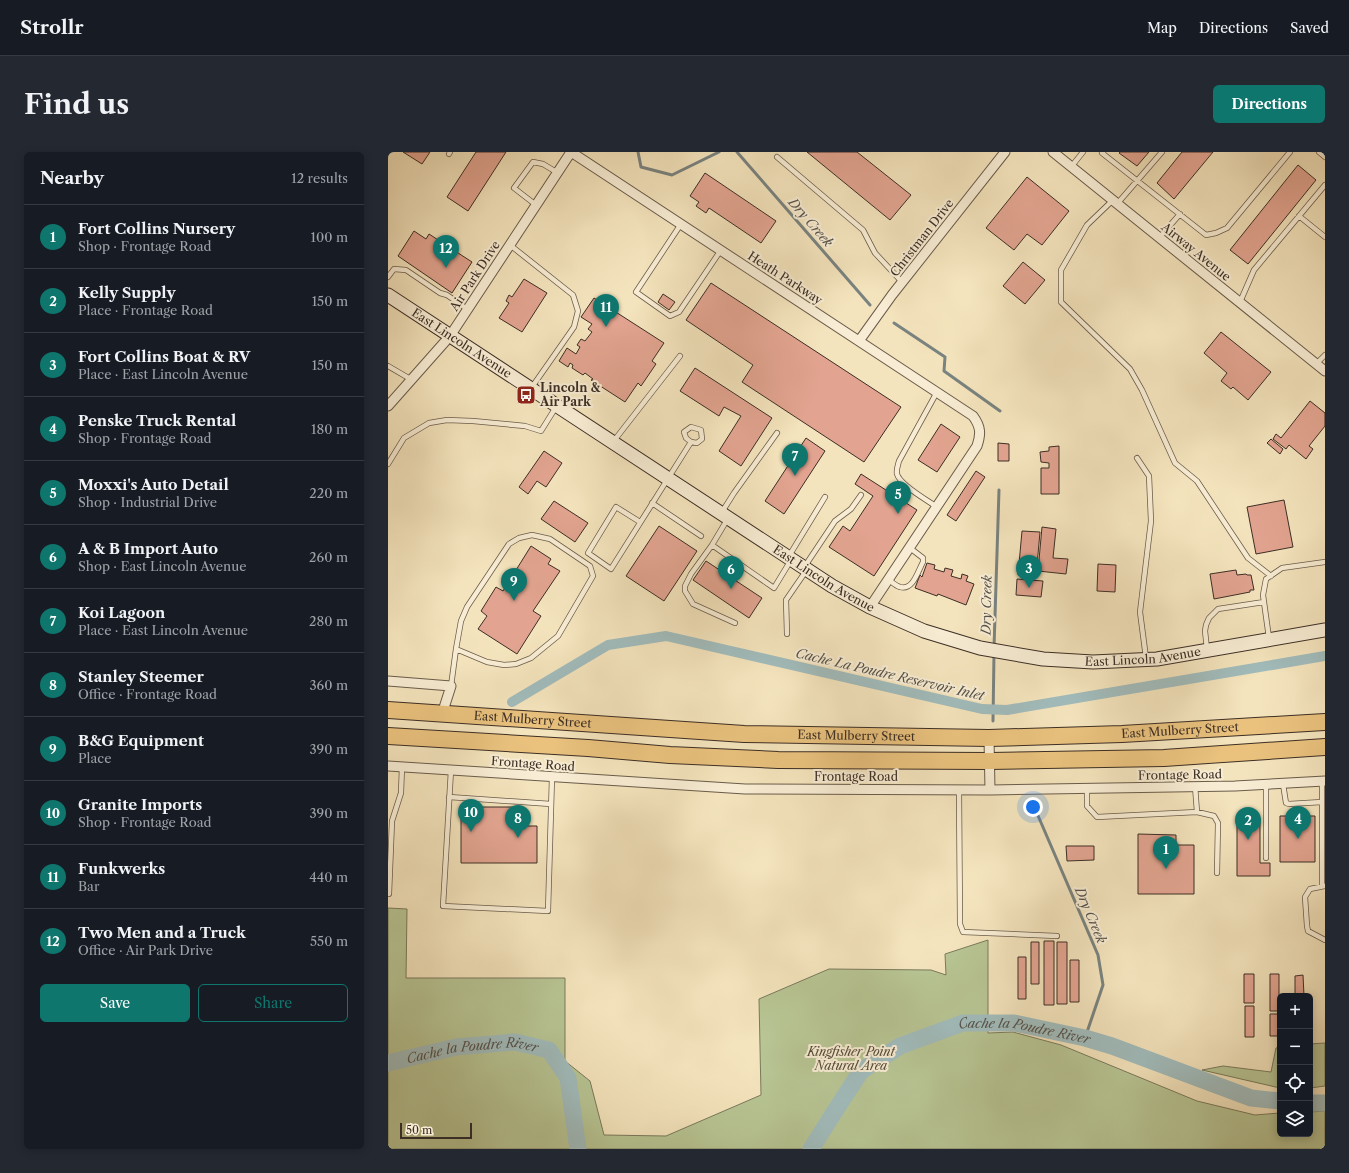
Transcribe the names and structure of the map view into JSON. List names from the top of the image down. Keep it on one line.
{"streets":{"highway":["East Mulberry Street"],"street":["Christman Drive","Airway Avenue","Air Park Drive","Heath Parkway","East Lincoln Avenue","Frontage Road"]},"crossings":[["Christman Drive","Heath Parkway"],["Air Park Drive","Heath Parkway"],["Air Park Drive","East Lincoln Avenue"]],"water":["Dry Creek","Cache La Poudre Reservoir Inlet","Cache la Poudre River"],"parks":["Kingfisher Point Natural Area"],"places":{"bus stop":["Lincoln & Air Park"]},"scale_bar":"50 m","page":{"header":"Strollr","nav":["Map","Directions","Saved"],"buttons":["Directions",["Save","Share"]],"title":"Find us","heading":["Nearby","12 results"],"list":[{"mark":"1","name":"Fort Collins Nursery","note":"Shop · Frontage Road","value":"100 m"},{"mark":"2","name":"Kelly Supply","note":"Place · Frontage Road","value":"150 m"},{"mark":"3","name":"Fort Collins Boat & RV","note":"Place · East Lincoln Avenue","value":"150 m"},{"mark":"4","name":"Penske Truck Rental","note":"Shop · Frontage Road","value":"180 m"},{"mark":"5","name":"Moxxi's Auto Detail","note":"Shop · Industrial Drive","value":"220 m"},{"mark":"6","name":"A & B Import Auto","note":"Shop · East Lincoln Avenue","value":"260 m"},{"mark":"7","name":"Koi Lagoon","note":"Place · East Lincoln Avenue","value":"280 m"},{"mark":"8","name":"Stanley Steemer","note":"Office · Frontage Road","value":"360 m"},{"mark":"9","name":"B&G Equipment","note":"Place","value":"390 m"},{"mark":"10","name":"Granite Imports","note":"Shop · Frontage Road","value":"390 m"},{"mark":"11","name":"Funkwerks","note":"Bar","value":"440 m"},{"mark":"12","name":"Two Men and a Truck","note":"Office · Air Park Drive","value":"550 m"}],"pins":["12","11","7","5","3","6","9","10","8","4","2","1"],"map_buttons":["+","−"],"scale":"50 m"}}
